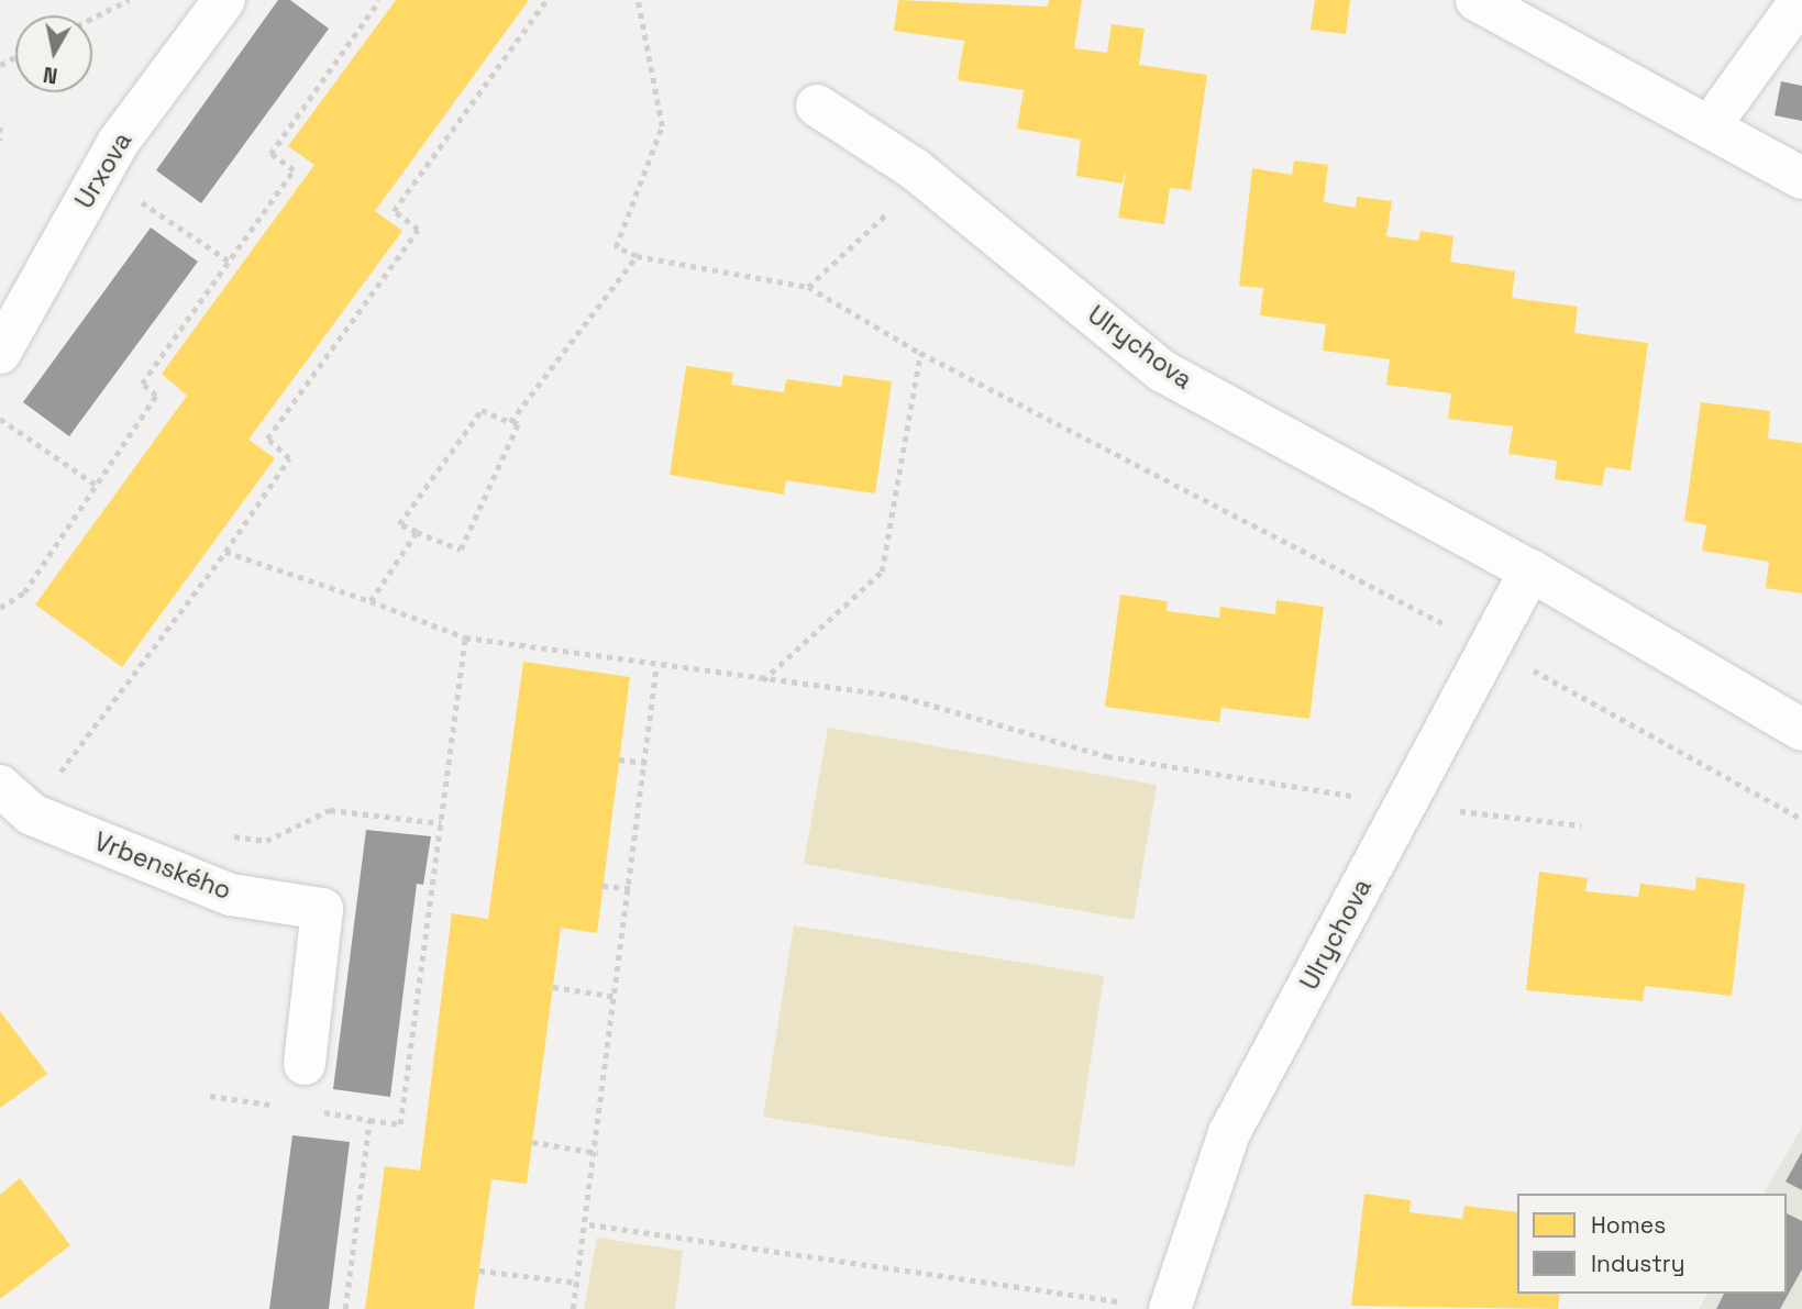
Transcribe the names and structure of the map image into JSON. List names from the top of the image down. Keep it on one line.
{"streets":{"street":["Urxova","Ulrychova","Vrbenského"]},"legend":["Homes","Industry"],"north":"bottom"}
